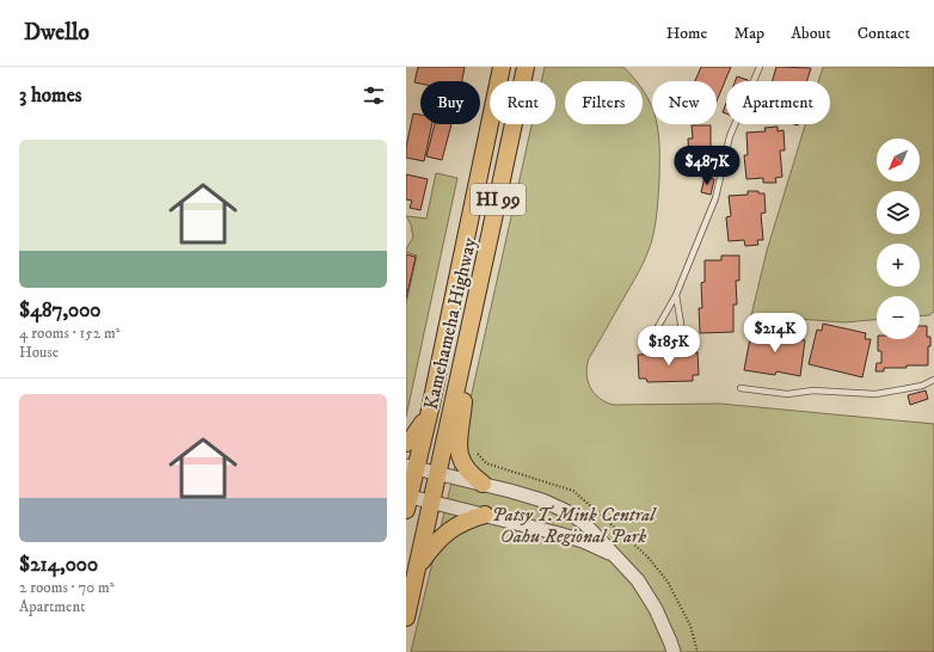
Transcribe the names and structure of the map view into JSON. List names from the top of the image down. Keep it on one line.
{"streets":{"main road":["HI 99","Kamehameha Highway"]},"parks":["Patsy T. Mink Central Oahu Regional Park"],"north":"bottom left","page":{"header":"Dwello","nav":["Home","Map","About","Contact"],"heading":"3 homes","chip":["Buy","Rent","Filters","New","Apartment"],"list":[{"name":"$487,000","note":"4 rooms · 152 m² · House"},{"name":"$214,000","note":"2 rooms · 70 m² · Apartment"}],"map_buttons":["+","−"],"price":["$487K","$214K","$185K"]}}
